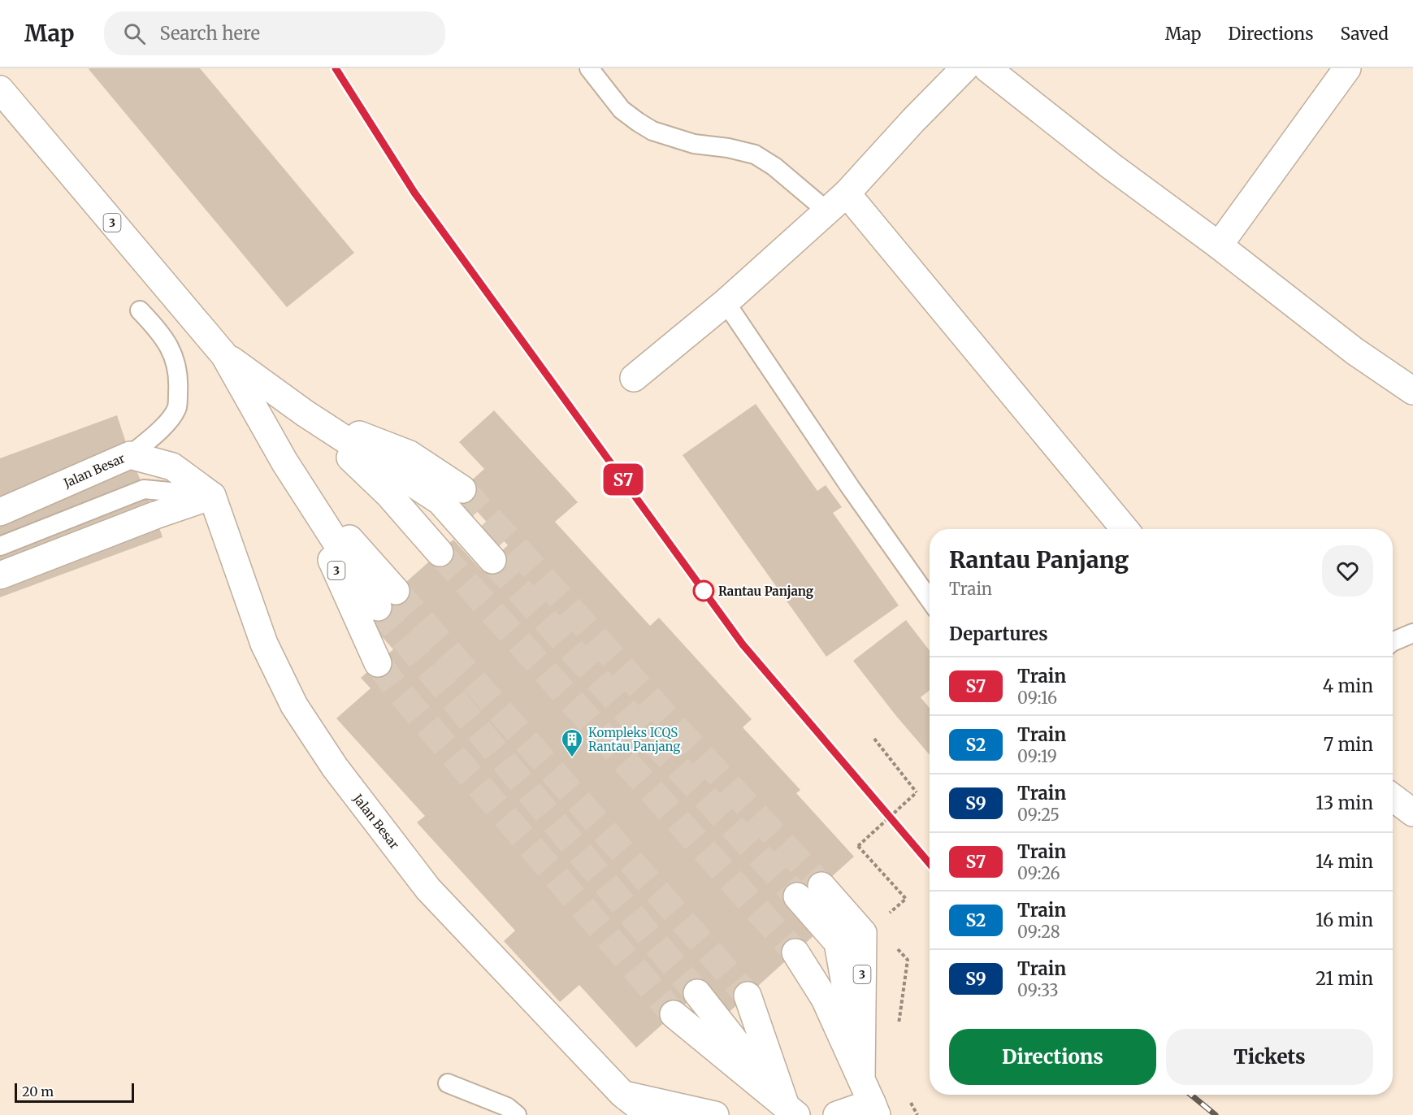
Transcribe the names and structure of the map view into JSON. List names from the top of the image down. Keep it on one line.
{"streets":{"main road":["3","Jalan Besar"]},"places":{"other":["Rantau Panjang"],"building":["Kompleks ICQS Rantau Panjang"]},"scale_bar":"20 m","page":{"header":"Map","search":"Search here","nav":["Map","Directions","Saved"],"on_map":"S7","heading":[["Rantau Panjang","Train"],"Departures"],"list":[{"mark":"S7","name":"Train","note":"09:16","value":"4 min"},{"mark":"S2","name":"Train","note":"09:19","value":"7 min"},{"mark":"S9","name":"Train","note":"09:25","value":"13 min"},{"mark":"S7","name":"Train","note":"09:26","value":"14 min"},{"mark":"S2","name":"Train","note":"09:28","value":"16 min"},{"mark":"S9","name":"Train","note":"09:33","value":"21 min"}],"buttons":["Directions","Tickets"],"scale":"20 m"}}
